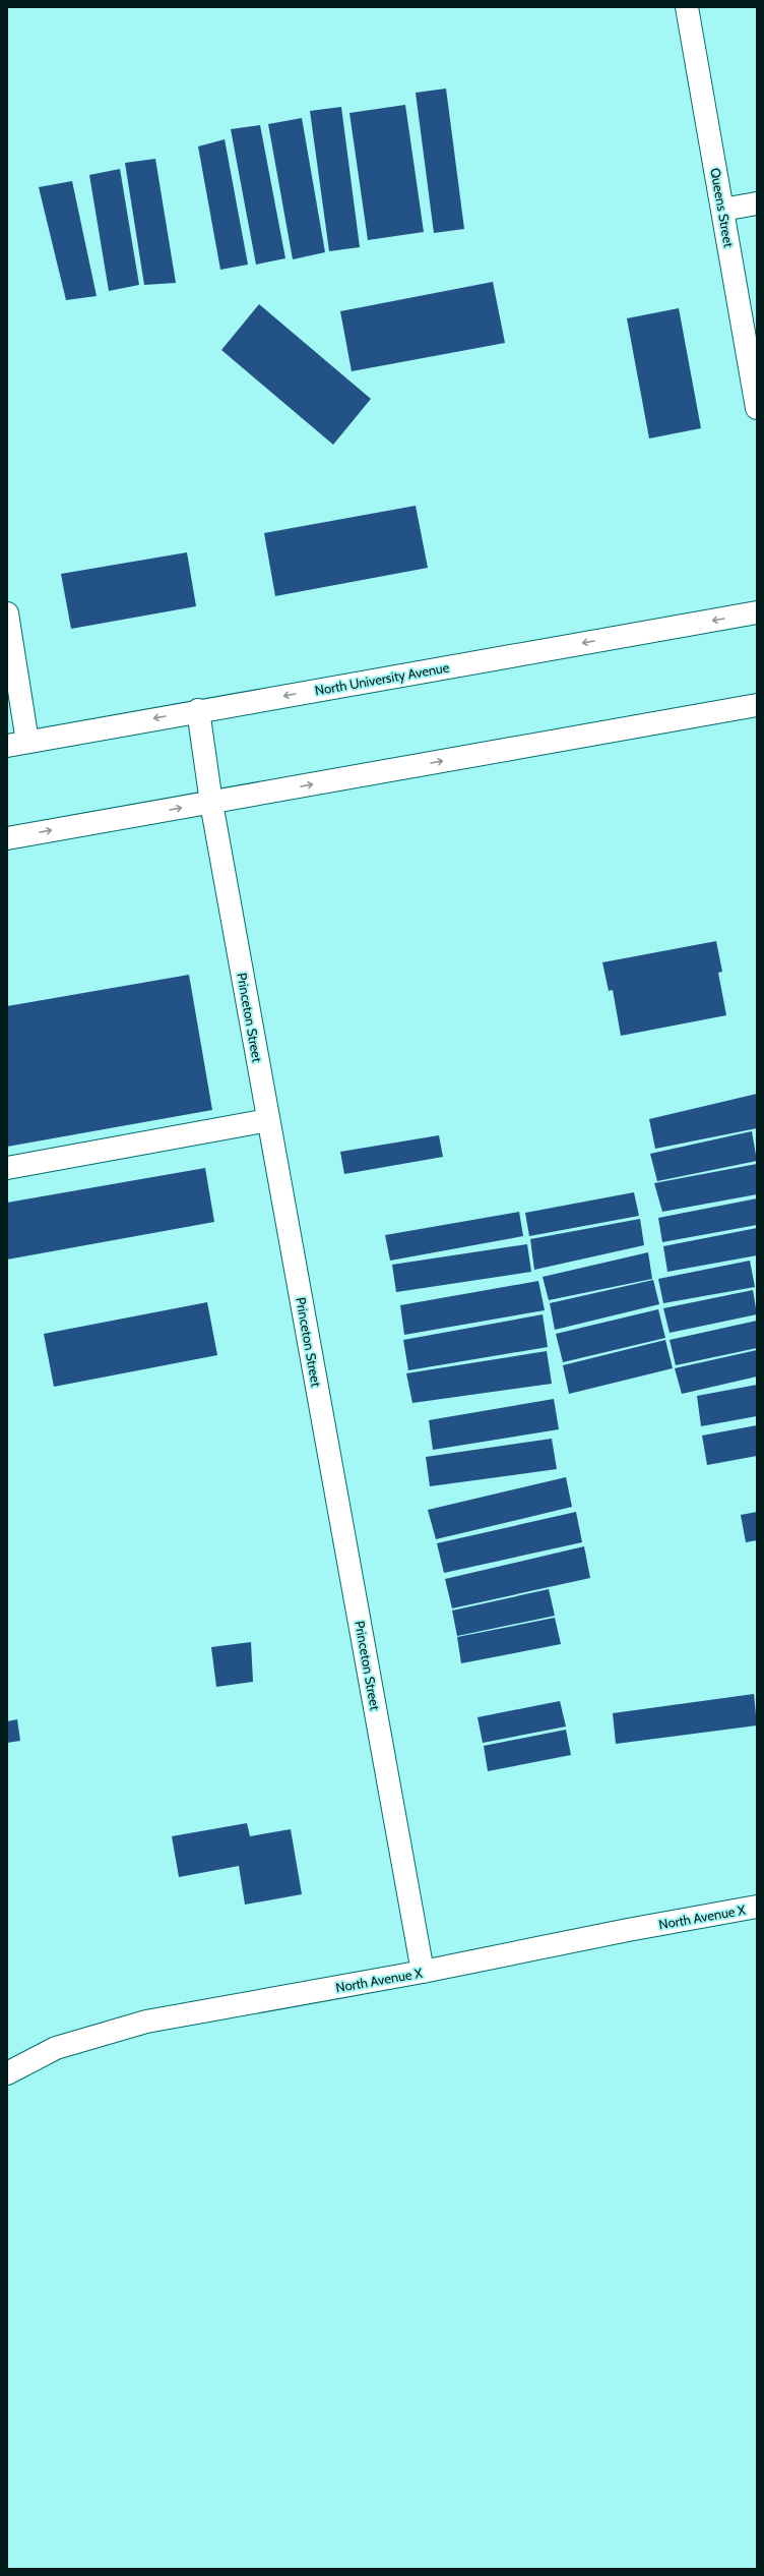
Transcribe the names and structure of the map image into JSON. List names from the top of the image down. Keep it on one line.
{"streets":{"street":["Queens Street","North University Avenue","Princeton Street","North Avenue X"]},"crossings":[["North University Avenue","Princeton Street"],["Princeton Street","North Avenue X"]]}
